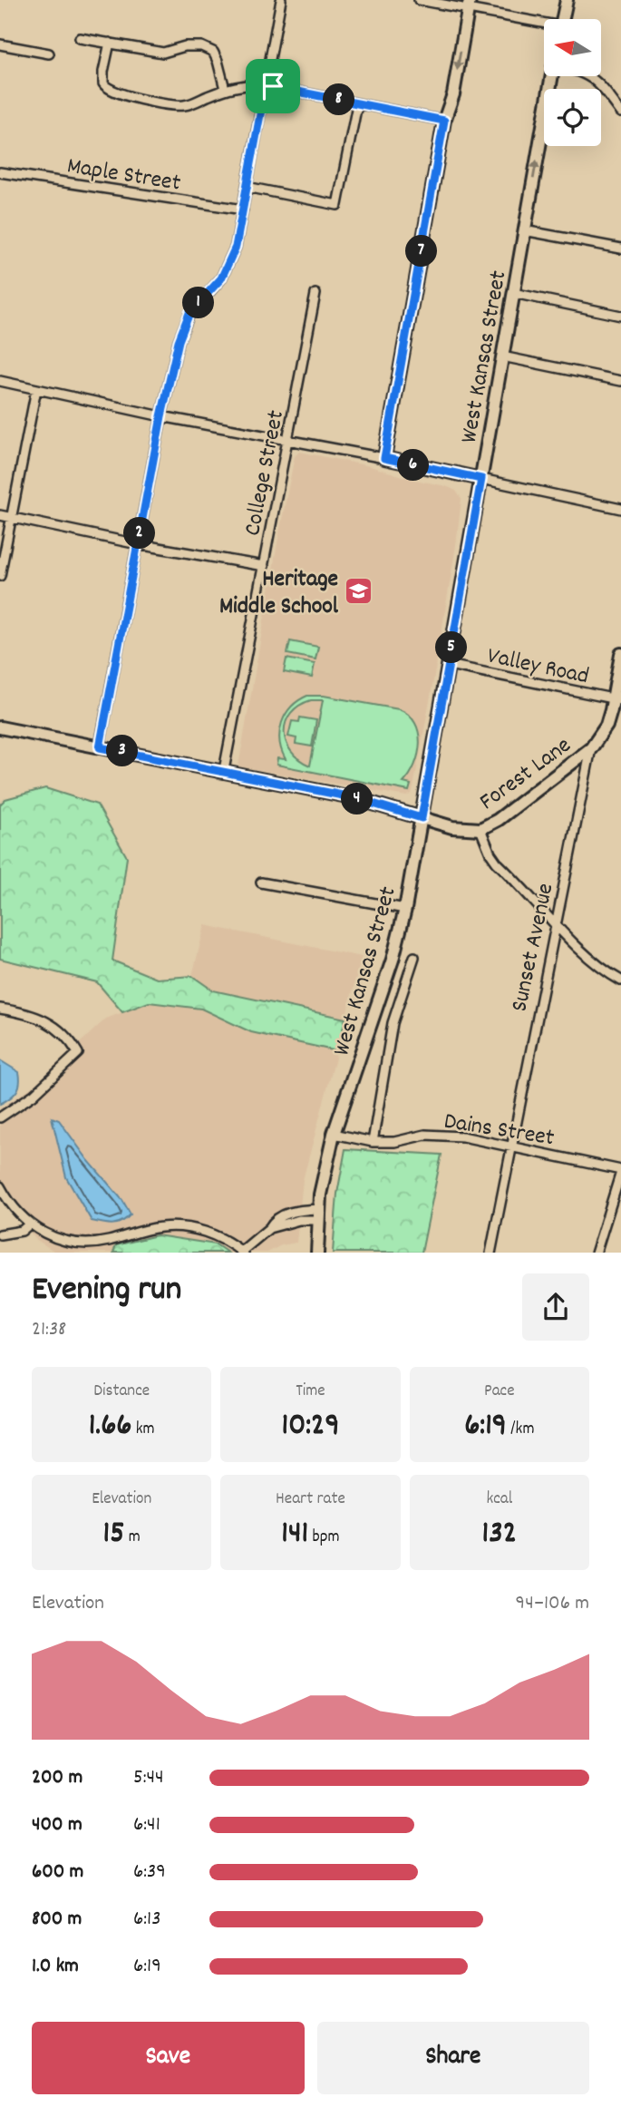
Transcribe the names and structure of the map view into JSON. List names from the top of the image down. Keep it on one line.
{"streets":{"street":["Maple Street","West Kansas Street","College Street","Valley Road","Forest Lane","Sunset Avenue","Dains Street"]},"crossings":[["West Kansas Street","Valley Road"],["West Kansas Street","Dains Street"],["Valley Road","Sunset Avenue"],["Forest Lane","Sunset Avenue"],["Sunset Avenue","Dains Street"]],"places":{"school or university":["Heritage Middle School"]},"north":"left","page":{"pins":["8","7","1","6","2","5","3","4"],"heading":["Evening run","21:38"],"stats":[["Distance","1.66 km"],["Time","10:29"],["Pace","6:19 /km"],["Elevation","15 m"],["Heart rate","141 bpm"],["kcal","132"]],"chart":["Elevation","94–106 m"],"list":[{"name":"200 m","note":"5:44"},{"name":"400 m","note":"6:41"},{"name":"600 m","note":"6:39"},{"name":"800 m","note":"6:13"},{"name":"1.0 km","note":"6:19"}],"buttons":["Save","Share"]}}
